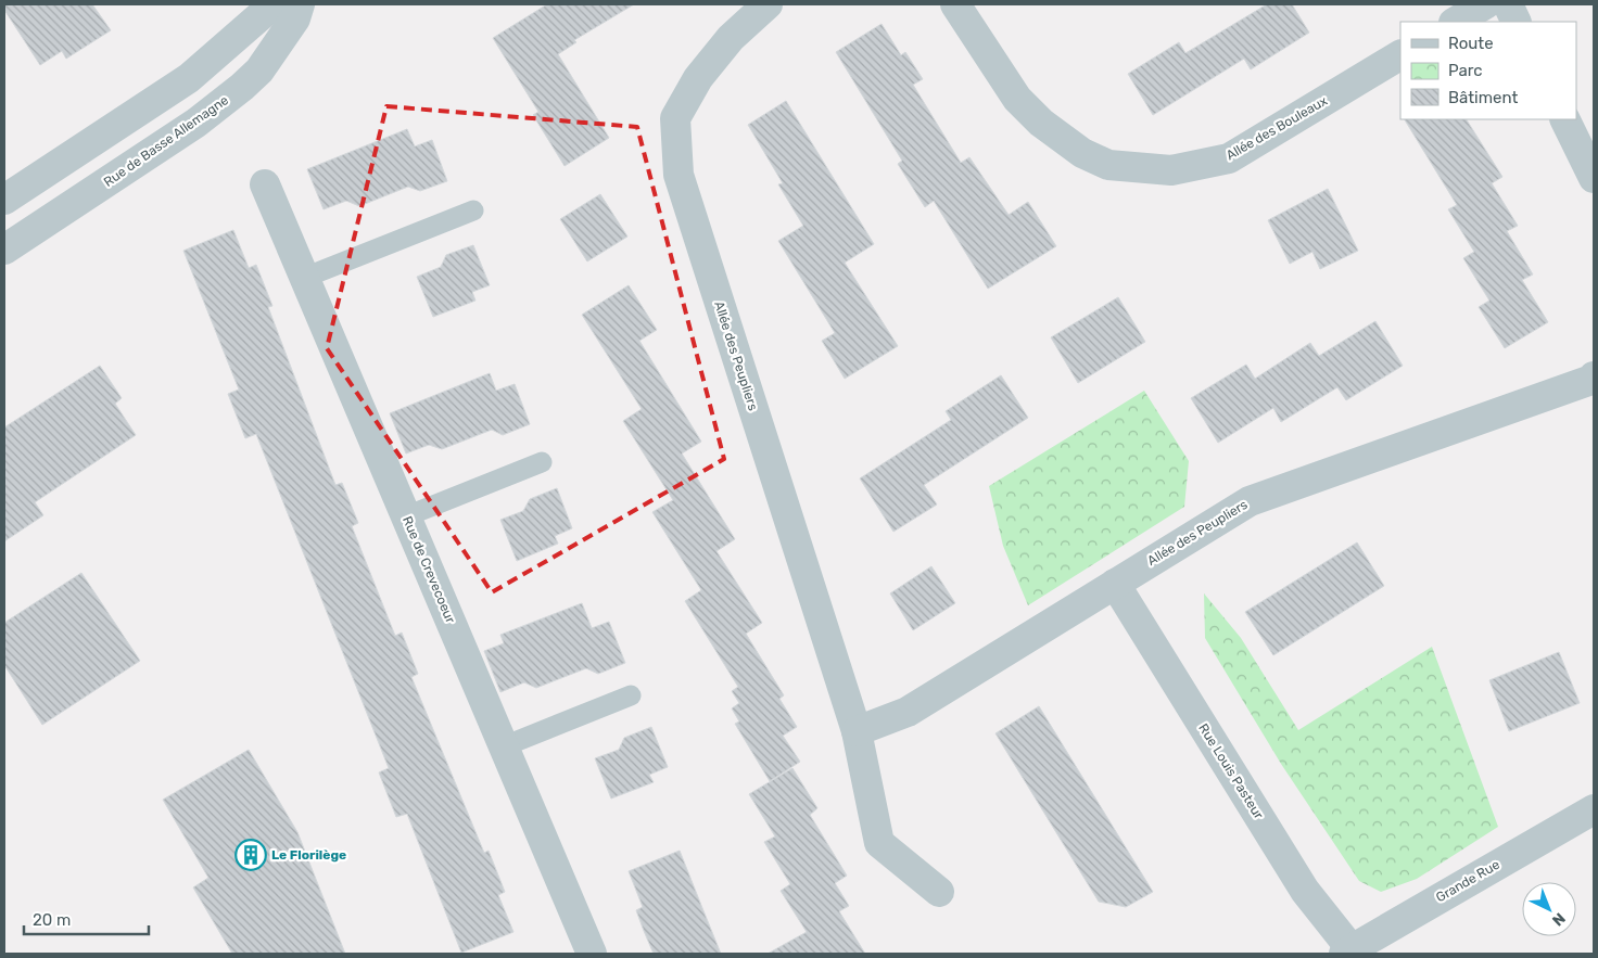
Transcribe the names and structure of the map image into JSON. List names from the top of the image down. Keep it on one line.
{"streets":{"street":["Allée des Bouleaux","Rue de Basse Allemagne","Allée des Peupliers","Rue de Crevecoeur","Rue Louis Pasteur","Grande Rue"]},"crossings":[["Allée des Peupliers","Rue Louis Pasteur"],["Rue Louis Pasteur","Grande Rue"]],"places":{"building":["Le Florilège"]},"legend":["Route","Parc","Bâtiment"],"scale_bar":"20 m","north":"bottom right"}
